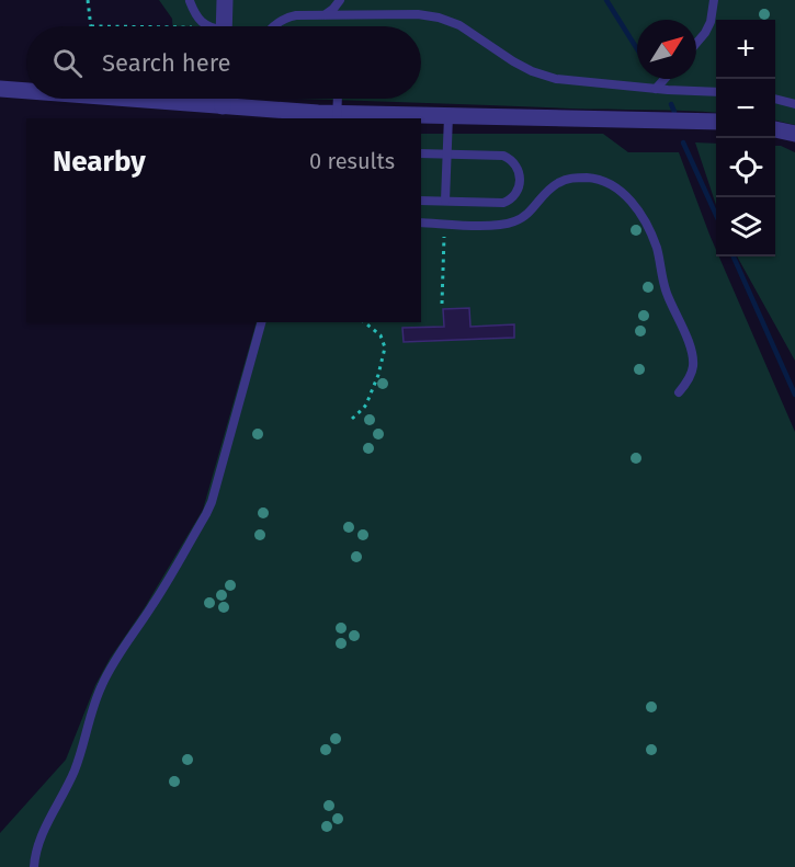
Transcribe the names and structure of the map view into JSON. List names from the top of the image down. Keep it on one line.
{"north":"top right","page":{"map_buttons":["+","−"],"search":"Search here","heading":["Nearby","0 results"]}}
